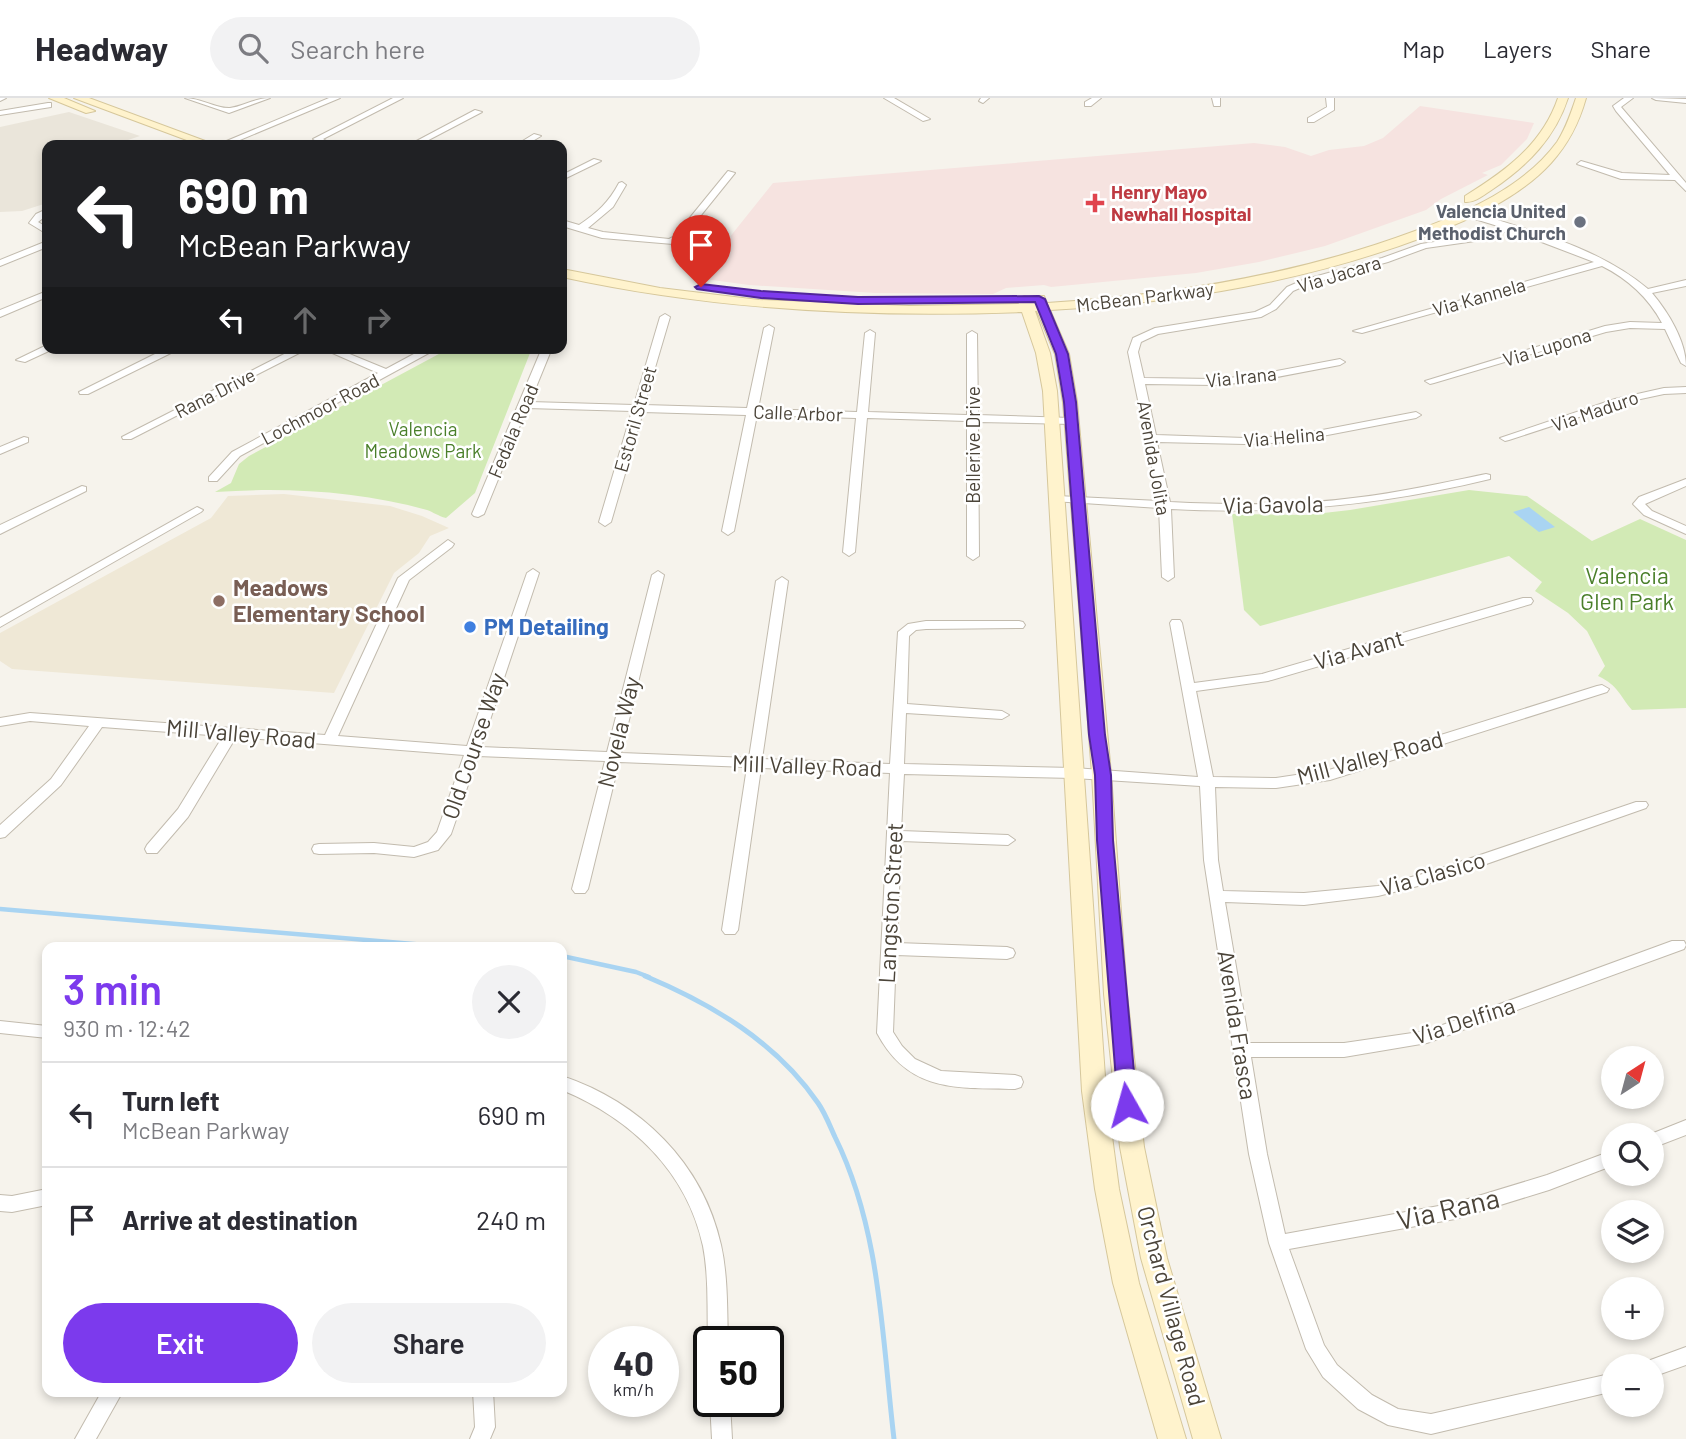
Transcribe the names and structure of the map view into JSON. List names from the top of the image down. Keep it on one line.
{"streets":{"main road":["McBean Parkway","Orchard Village Road"],"street":["Via Jacara","Via Kannela","Via Lupona","Via Irana","Rana Drive","Lochmoor Road","Via Maduro","Calle Arbor","Estoril Street","Fedala Road","Via Helina","Bellerive Drive","Avenida Jolita","Via Gavola","Via Avant","Novela Way","Mill Valley Road","Old Course Way","Via Clasico","Langston Street","Via Delfina","Avenida Frasca","Via Rana"]},"crossings":[["Via Jacara","Avenida Jolita"],["McBean Parkway","Orchard Village Road"],["Via Irana","Avenida Jolita"],["Calle Arbor","Estoril Street"],["Calle Arbor","Fedala Road"],["Calle Arbor","Bellerive Drive"],["Calle Arbor","Orchard Village Road"],["Via Helina","Avenida Jolita"],["Avenida Jolita","Via Gavola"],["Via Gavola","Orchard Village Road"],["Via Avant","Avenida Frasca"],["Novela Way","Mill Valley Road"],["Mill Valley Road","Old Course Way"],["Mill Valley Road","Langston Street"],["Mill Valley Road","Avenida Frasca"],["Mill Valley Road","Orchard Village Road"],["Via Clasico","Avenida Frasca"],["Via Delfina","Avenida Frasca"],["Avenida Frasca","Via Rana"]],"parks":["Valencia Meadows Park","Valencia Glen Park"],"places":{"health":["Henry Mayo Newhall Hospital"],"other":["Valencia United Methodist Church","Meadows Elementary School","PM Detailing"]},"north":"top right","page":{"header":"Headway","search":"Search here","nav":["Map","Layers","Share"],"turn":["690 m","McBean Parkway"],"heading":["3 min","930 m · 12:42"],"map_buttons":["+","−"],"list":[{"name":"Turn left","note":"McBean Parkway","value":"690 m"},{"name":"Arrive at destination","value":"240 m"}],"buttons":["Exit","Share"],"speed":"40 km/h","limit":"50"}}
